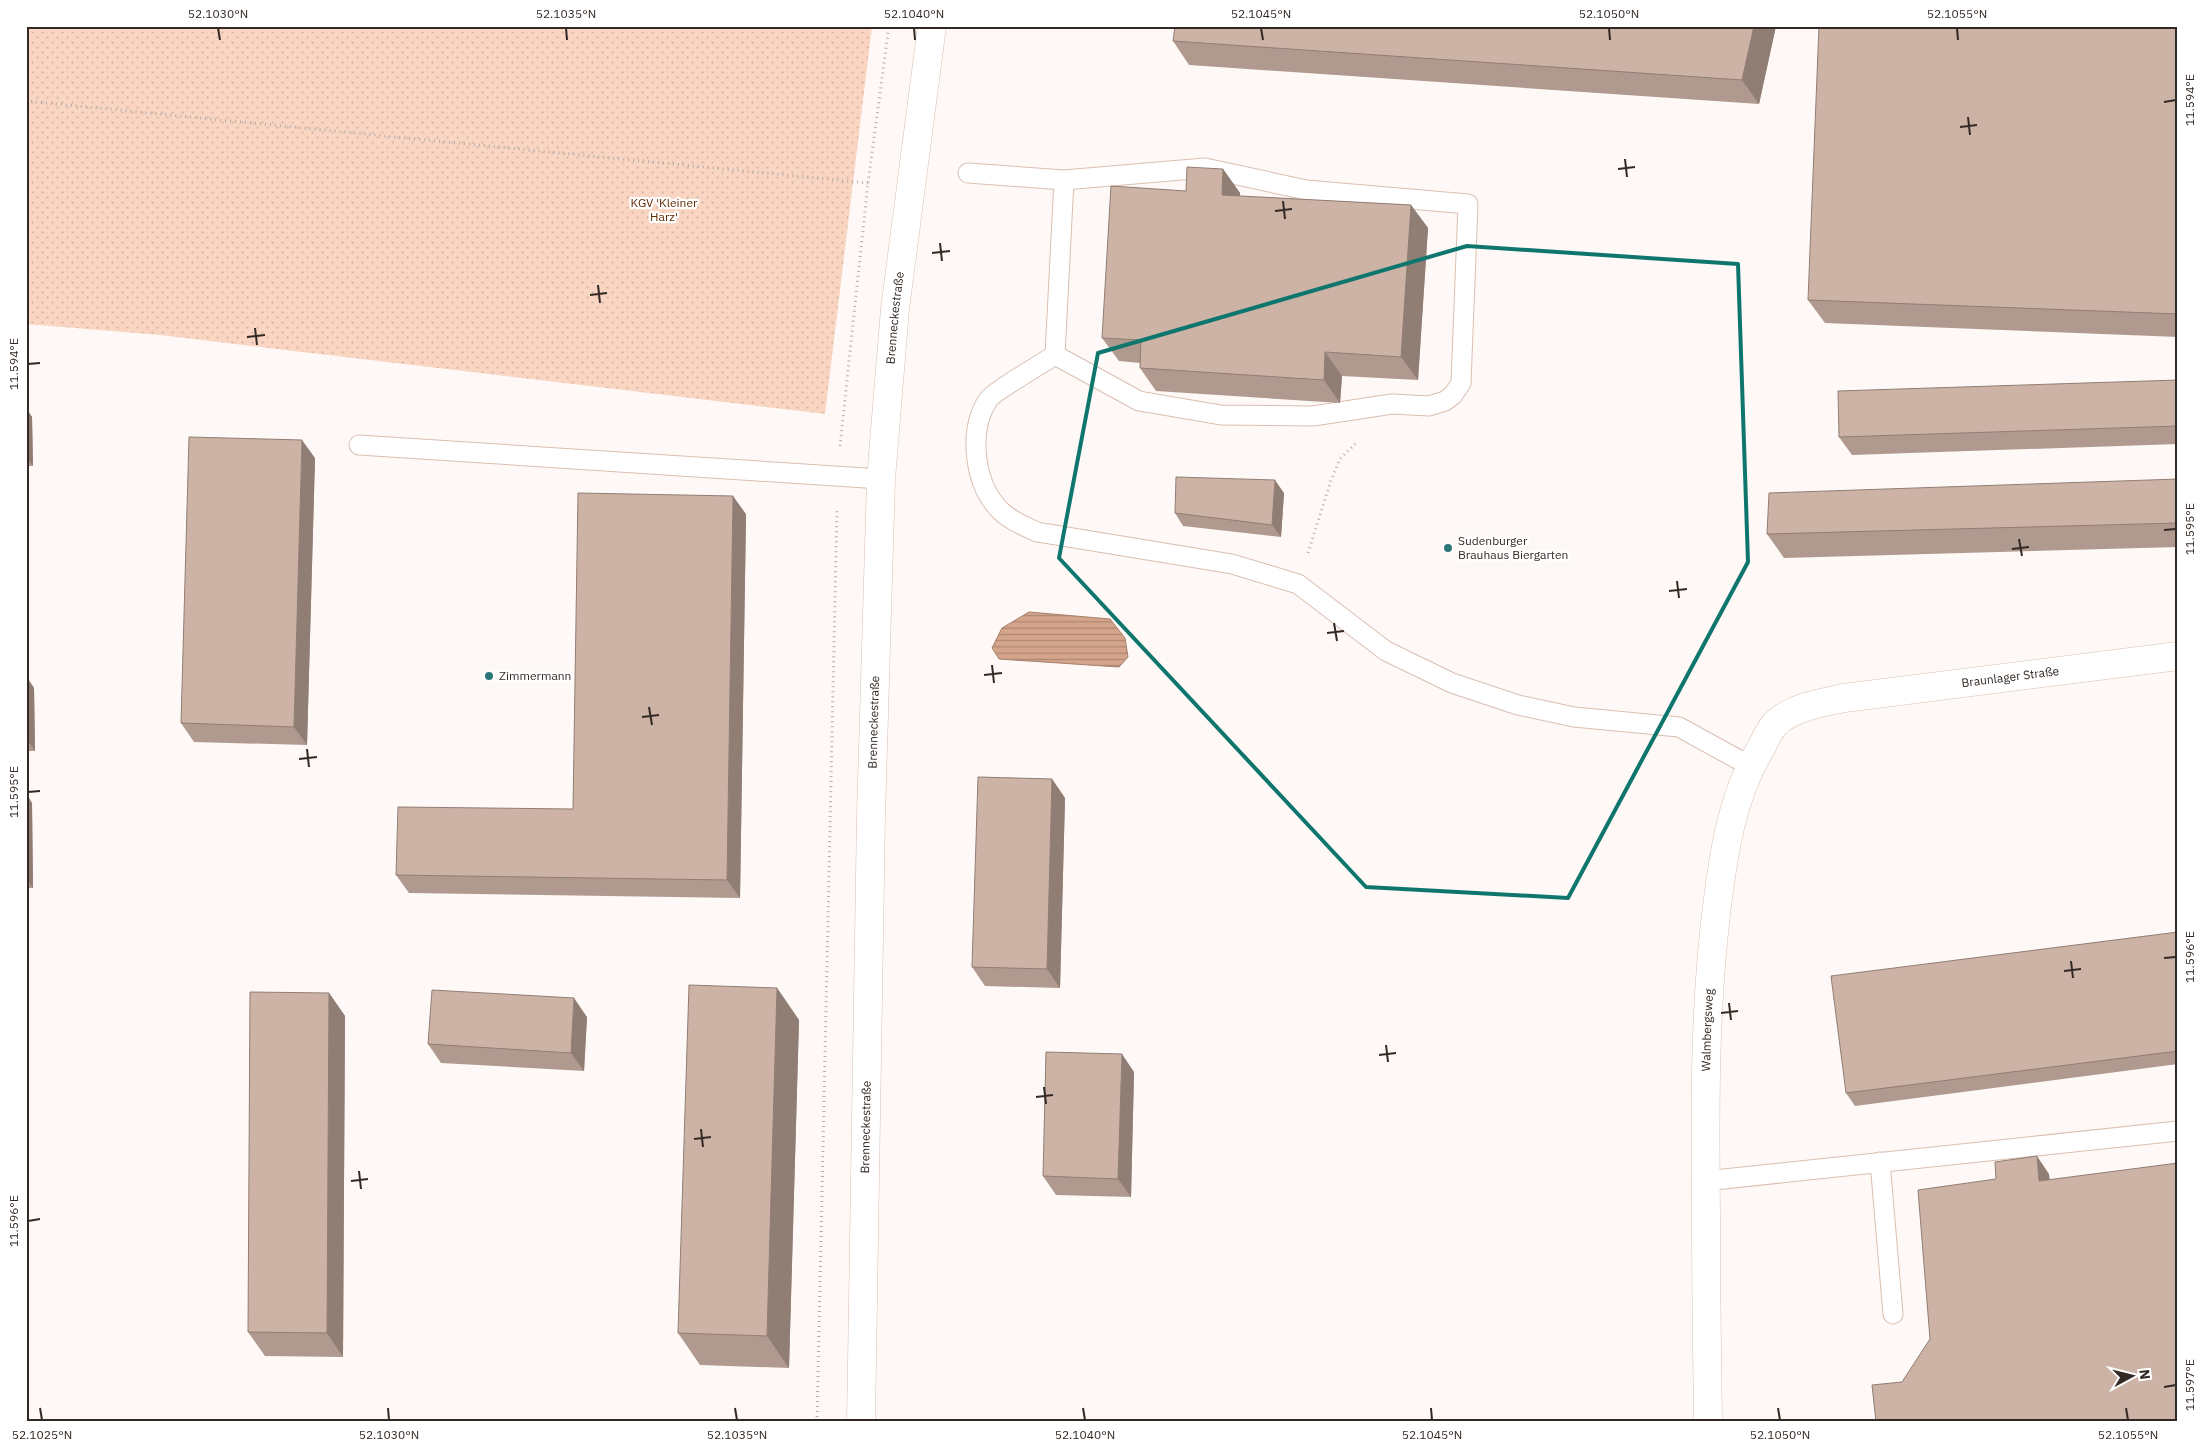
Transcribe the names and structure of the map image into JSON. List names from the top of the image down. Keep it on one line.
{"streets":{"main road":["Brenneckestraße","Braunlager Straße","Walmbergsweg"]},"crossings":[["Braunlager Straße","Walmbergsweg"]],"parks":["KGV 'Kleiner Harz'"],"places":["Sudenburger Brauhaus Biergarten","Zimmermann"],"north":"right","coordinates":["52.1030°N","52.1035°N","52.1040°N","52.1045°N","52.1050°N","52.1055°N","11.594°E","11.595°E","11.596°E","11.597°E","52.1025°N"]}
